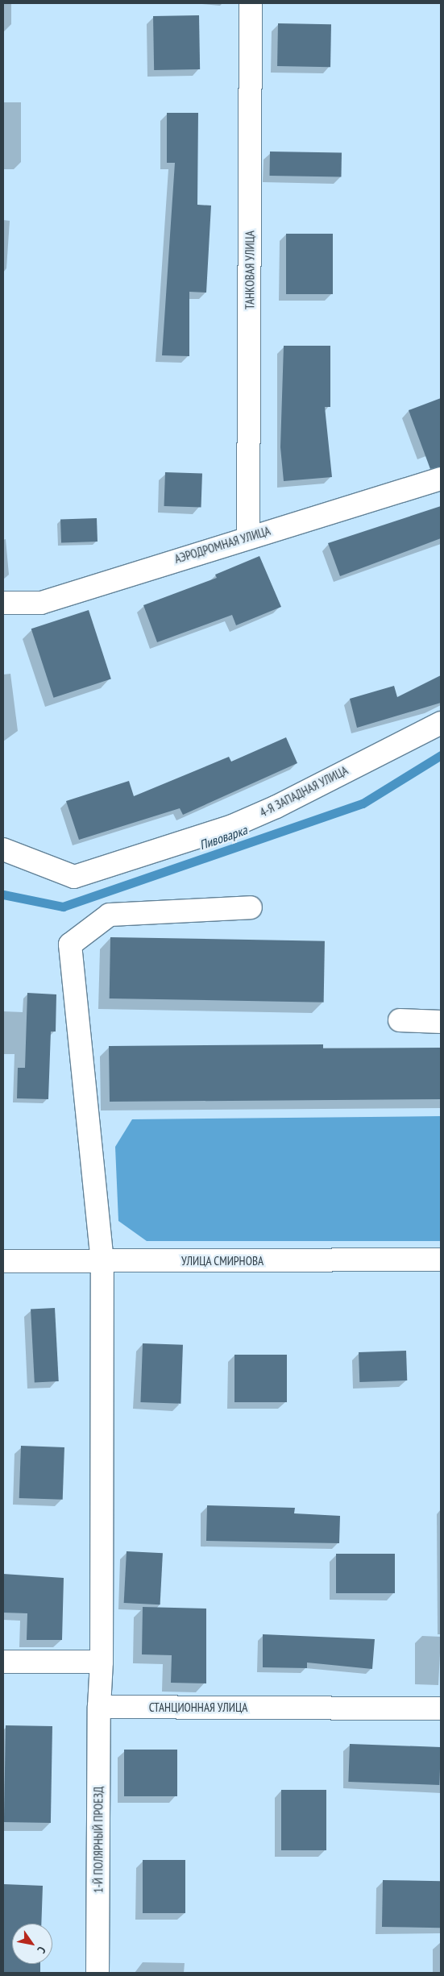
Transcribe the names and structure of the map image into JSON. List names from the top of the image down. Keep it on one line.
{"streets":{"street":["ТАНКОВАЯ УЛИЦА","АЭРОДРОМНАЯ УЛИЦА","4-Я ЗАПАДНАЯ УЛИЦА","УЛИЦА СМИРНОВА","СТАНЦИОННАЯ УЛИЦА","1-Й ПОЛЯРНЫЙ ПРОЕЗД"]},"crossings":[["ТАНКОВАЯ УЛИЦА","АЭРОДРОМНАЯ УЛИЦА"],["СТАНЦИОННАЯ УЛИЦА","1-Й ПОЛЯРНЫЙ ПРОЕЗД"]],"water":["Пивоварка"],"north":"bottom right"}
